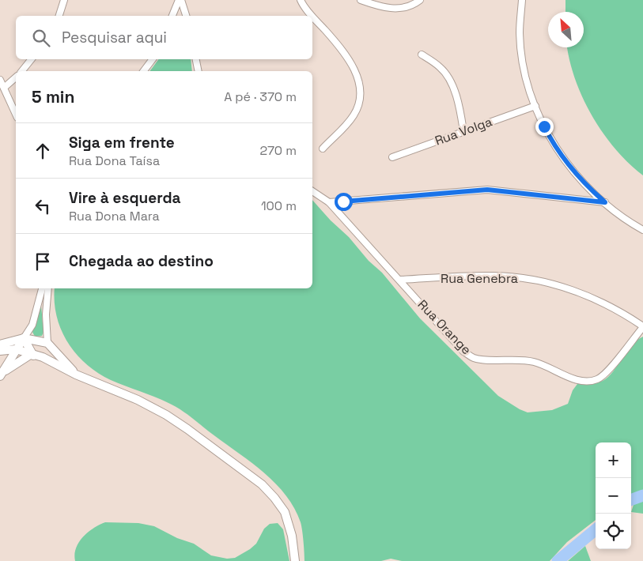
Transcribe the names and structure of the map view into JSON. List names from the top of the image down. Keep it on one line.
{"streets":{"street":["Rua Volga","Rua Genebra","Rua Orange"]},"crossings":[["Rua Genebra","Rua Orange"]],"north":"top left","page":{"search":"Pesquisar aqui","heading":["5 min","A pé · 370 m"],"list":[["Siga em frente","Rua Dona Taísa","270 m"],["Vire à esquerda","Rua Dona Mara","100 m"],"Chegada ao destino"],"map_buttons":["+","−"]}}
